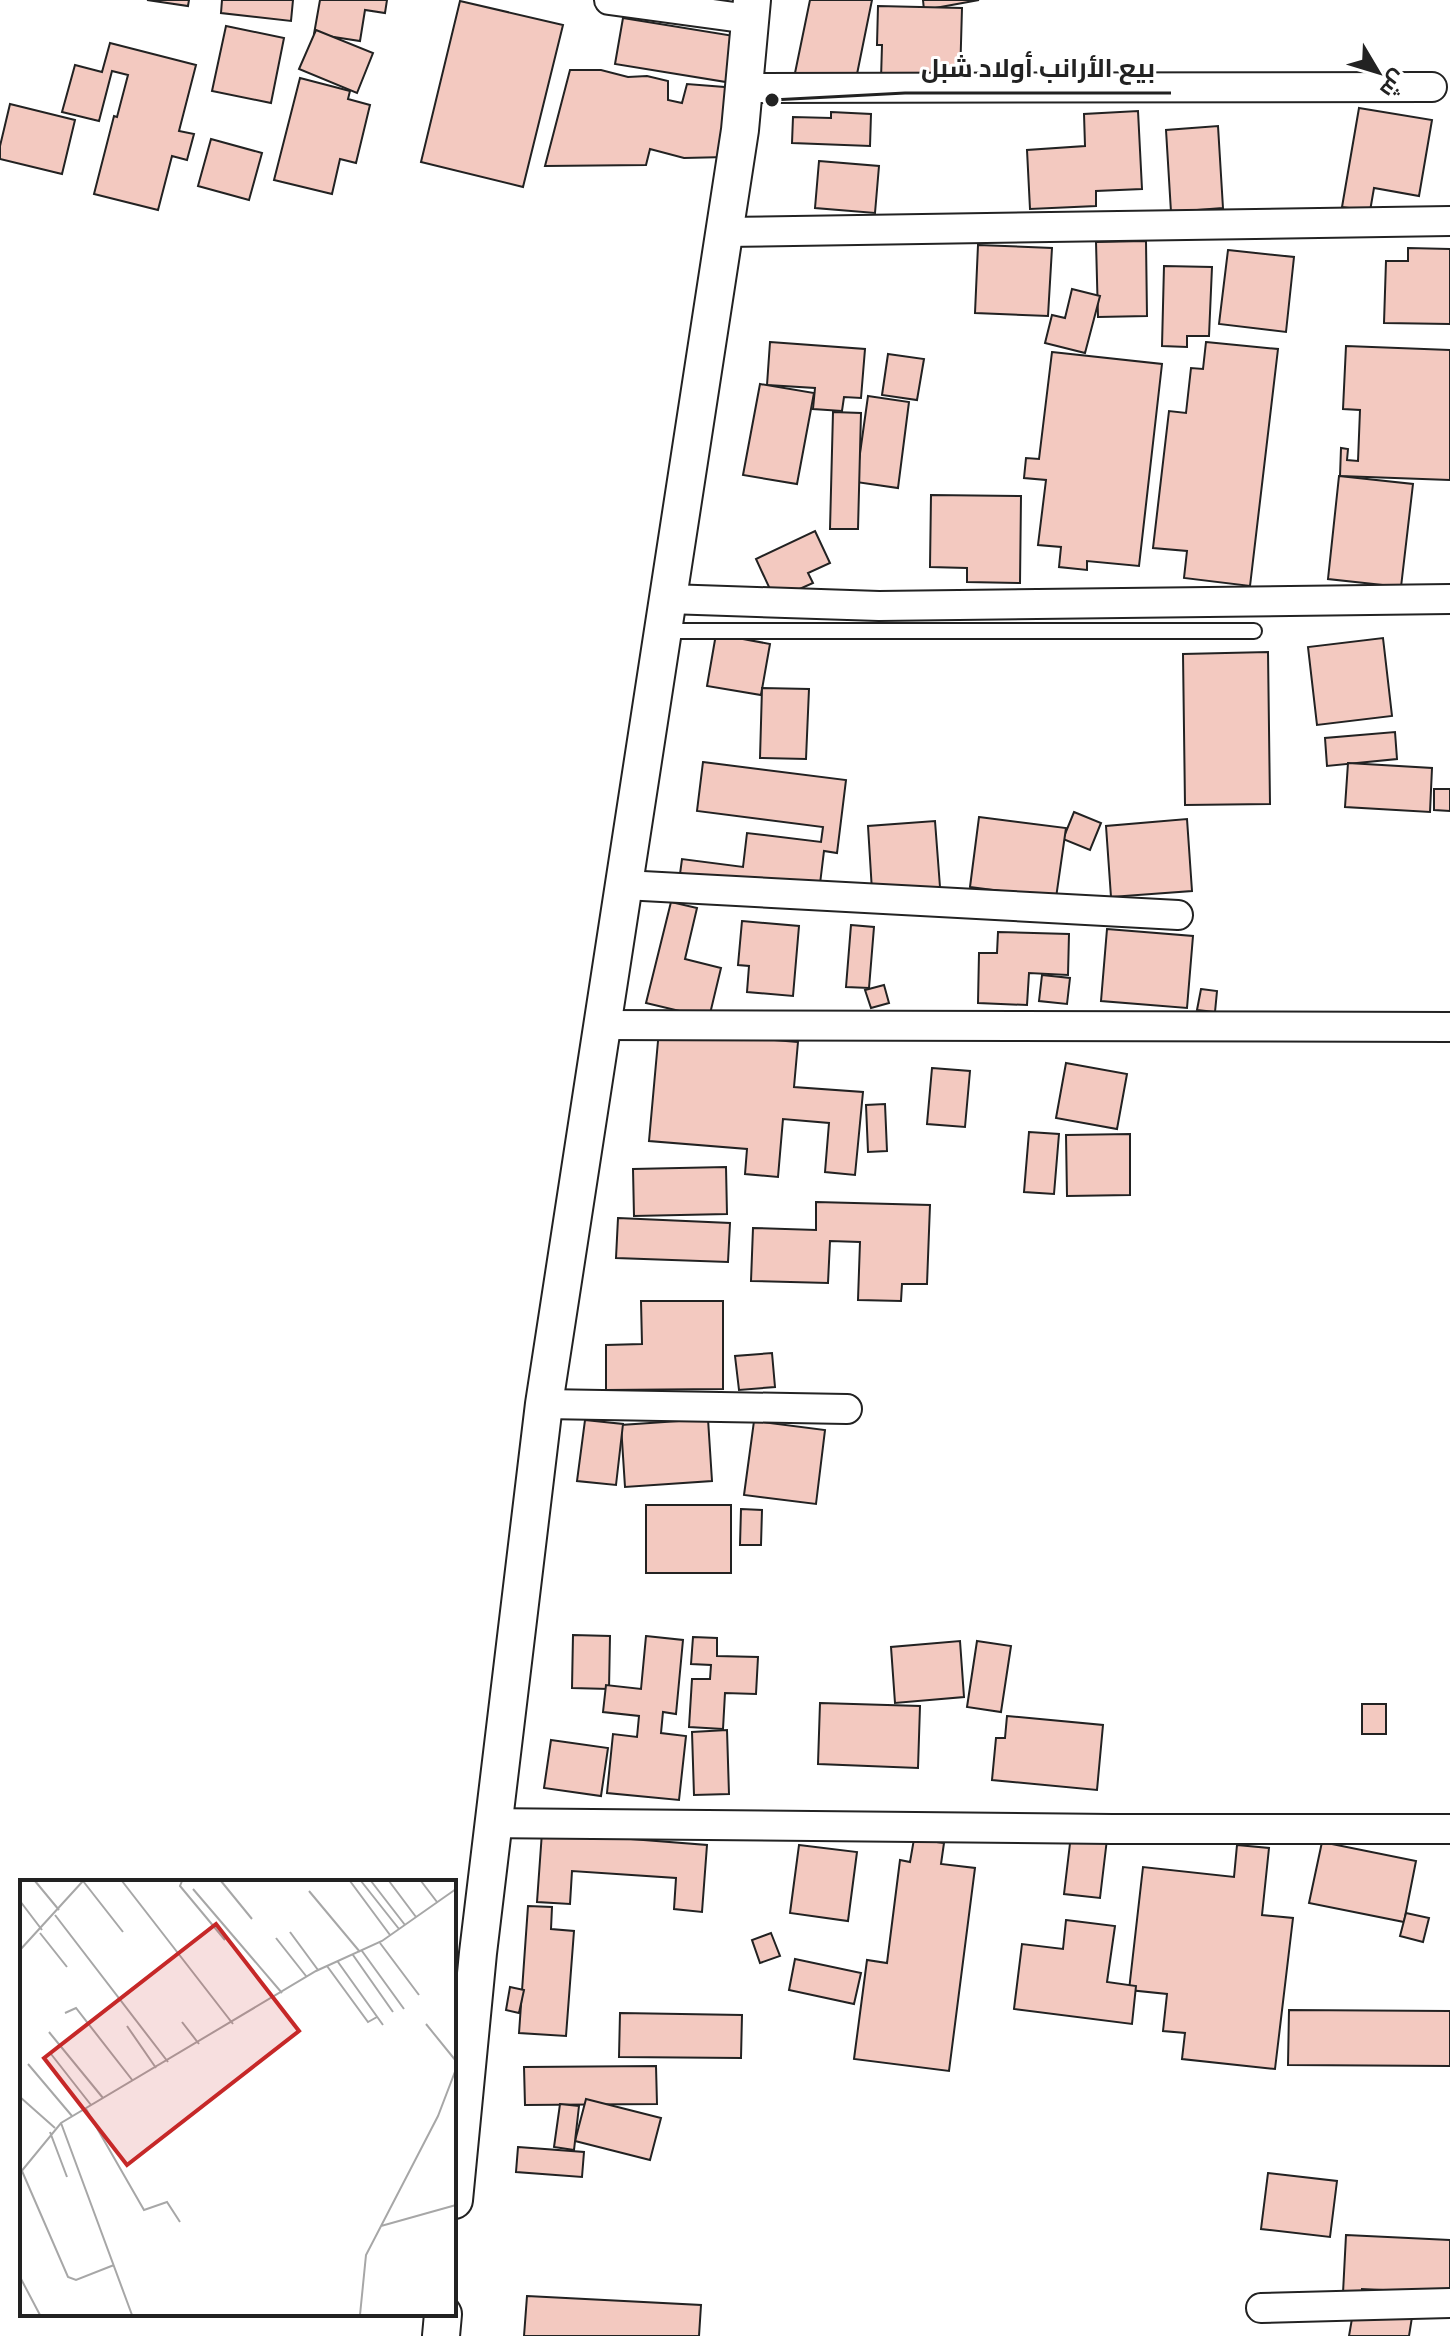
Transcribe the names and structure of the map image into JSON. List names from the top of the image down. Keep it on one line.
{"places":["بيع الأرانب أولاد شبل"],"north":"bottom right"}
